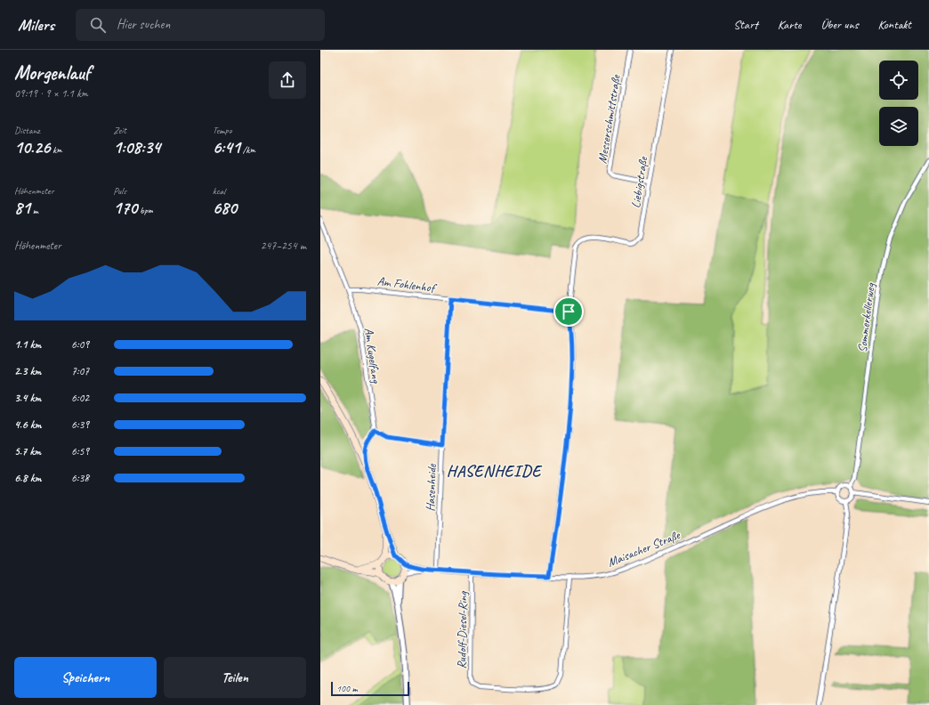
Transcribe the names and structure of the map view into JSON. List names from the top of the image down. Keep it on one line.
{"streets":{"street":["Messerschmittstraße","Liebigstraße","Am Fohlenhof","Sommerkellerweg","Am Kugelfang","Hasenheide","Maisacher Straße","Rudolf-Diesel-Ring"]},"crossings":[["Messerschmittstraße","Liebigstraße"],["Liebigstraße","Am Fohlenhof"],["Am Fohlenhof","Am Kugelfang"],["Am Fohlenhof","Hasenheide"],["Sommerkellerweg","Maisacher Straße"],["Hasenheide","Maisacher Straße"],["Maisacher Straße","Rudolf-Diesel-Ring"]],"districts":["HASENHEIDE"],"scale_bar":"100 m","page":{"header":"Milers","search":"Hier suchen","nav":["Start","Karte","Über uns","Kontakt"],"heading":["Morgenlauf","09:19 · 9 × 1.1 km"],"stats":[["Distanz","10.26 km"],["Zeit","1:08:34"],["Tempo","6:41 /km"],["Höhenmeter","81 m"],["Puls","170 bpm"],["kcal","680"]],"chart":["Höhenmeter","247–254 m"],"list":[{"name":"1.1 km","note":"6:09"},{"name":"2.3 km","note":"7:07"},{"name":"3.4 km","note":"6:02"},{"name":"4.6 km","note":"6:39"},{"name":"5.7 km","note":"6:59"},{"name":"6.8 km","note":"6:38"}],"buttons":["Speichern","Teilen"],"scale":"100 m"}}
